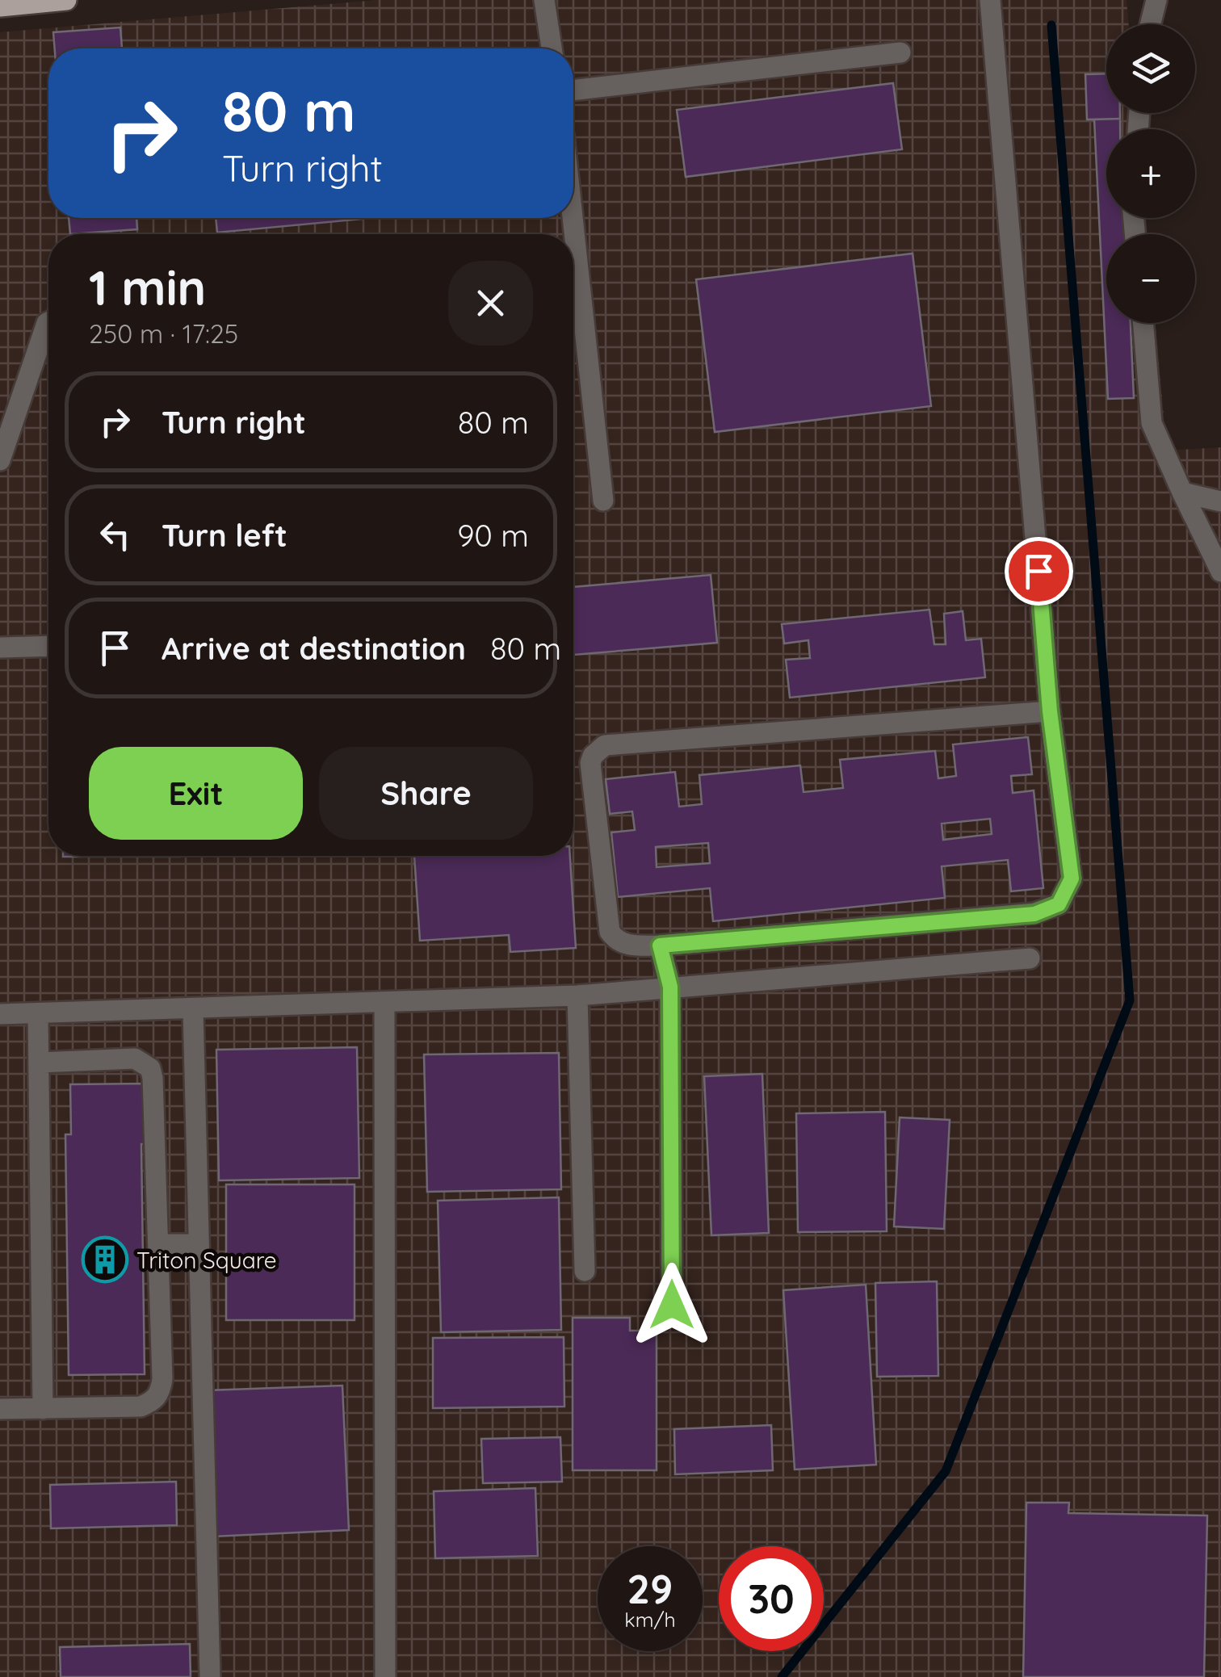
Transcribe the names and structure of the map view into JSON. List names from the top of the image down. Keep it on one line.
{"places":{"building":["Triton Square"]},"page":{"map_buttons":["+","−"],"turn":["80 m","Turn right"],"heading":["1 min","250 m · 17:25"],"list":[{"name":"Turn right","value":"80 m"},{"name":"Turn left","value":"90 m"},{"name":"Arrive at destination","value":"80 m"}],"buttons":["Exit","Share"],"speed":"29 km/h","limit":"30"}}
